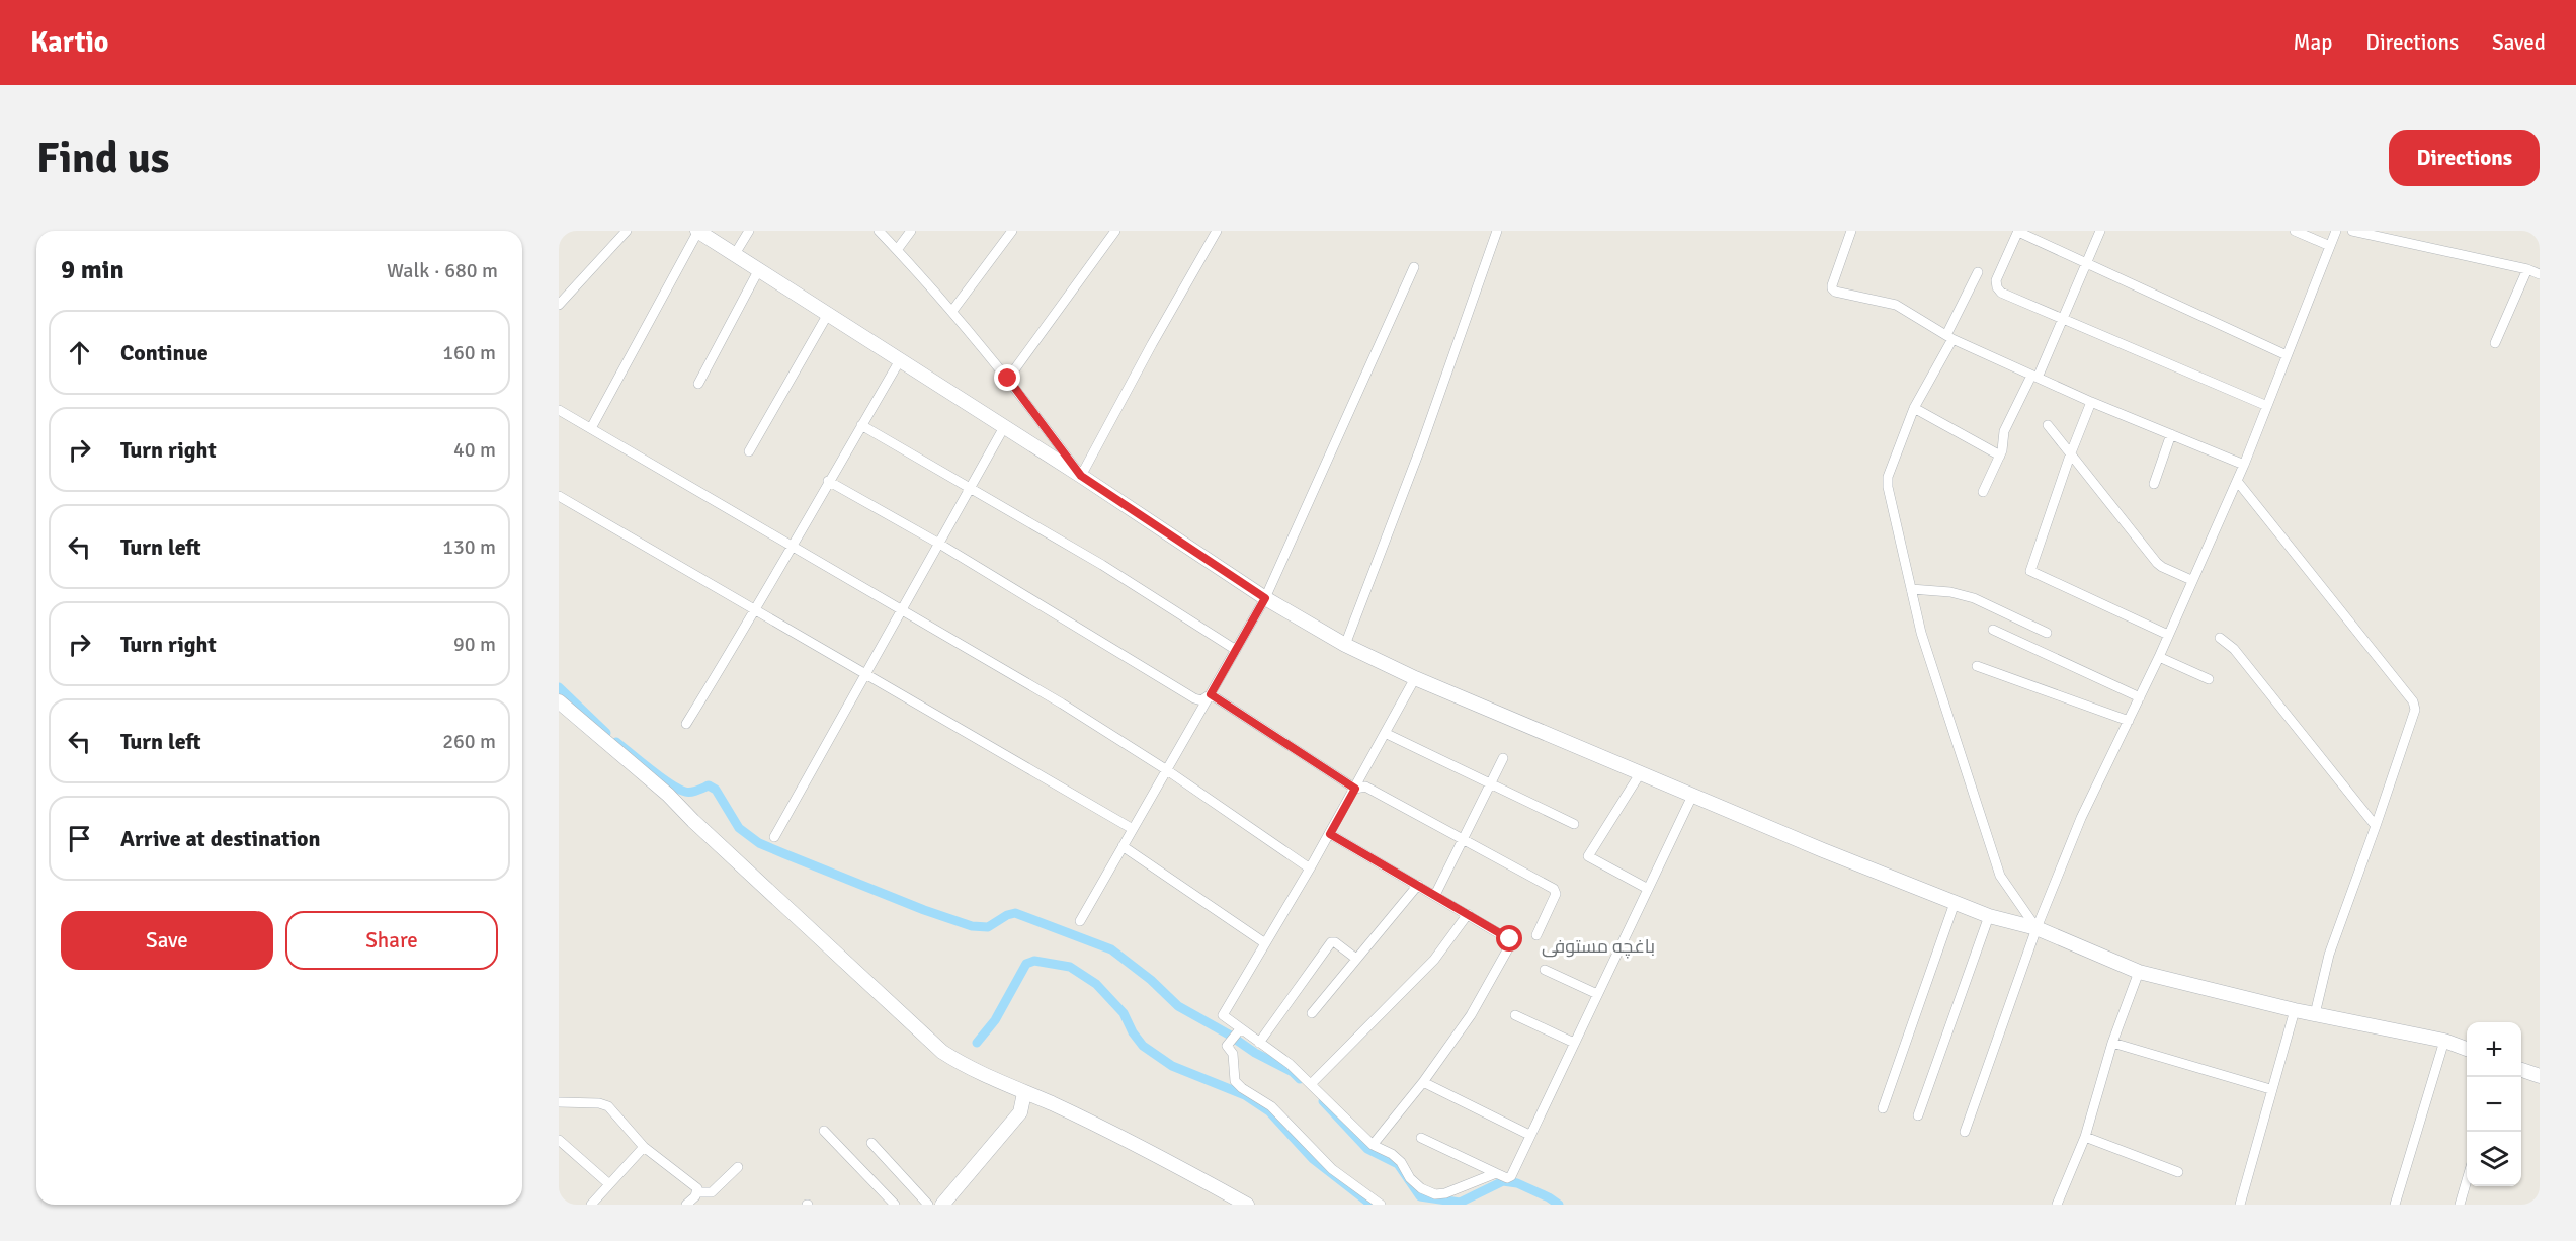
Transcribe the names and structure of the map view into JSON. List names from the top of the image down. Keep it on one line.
{"districts":["باغچه مستوفی"],"page":{"header":"Kartio","nav":["Map","Directions","Saved"],"buttons":["Directions",["Save","Share"]],"title":"Find us","heading":["9 min","Walk · 680 m"],"list":[["Continue","160 m"],["Turn right","40 m"],["Turn left","130 m"],["Turn right","90 m"],["Turn left","260 m"],"Arrive at destination"],"map_buttons":["+","−"]}}
